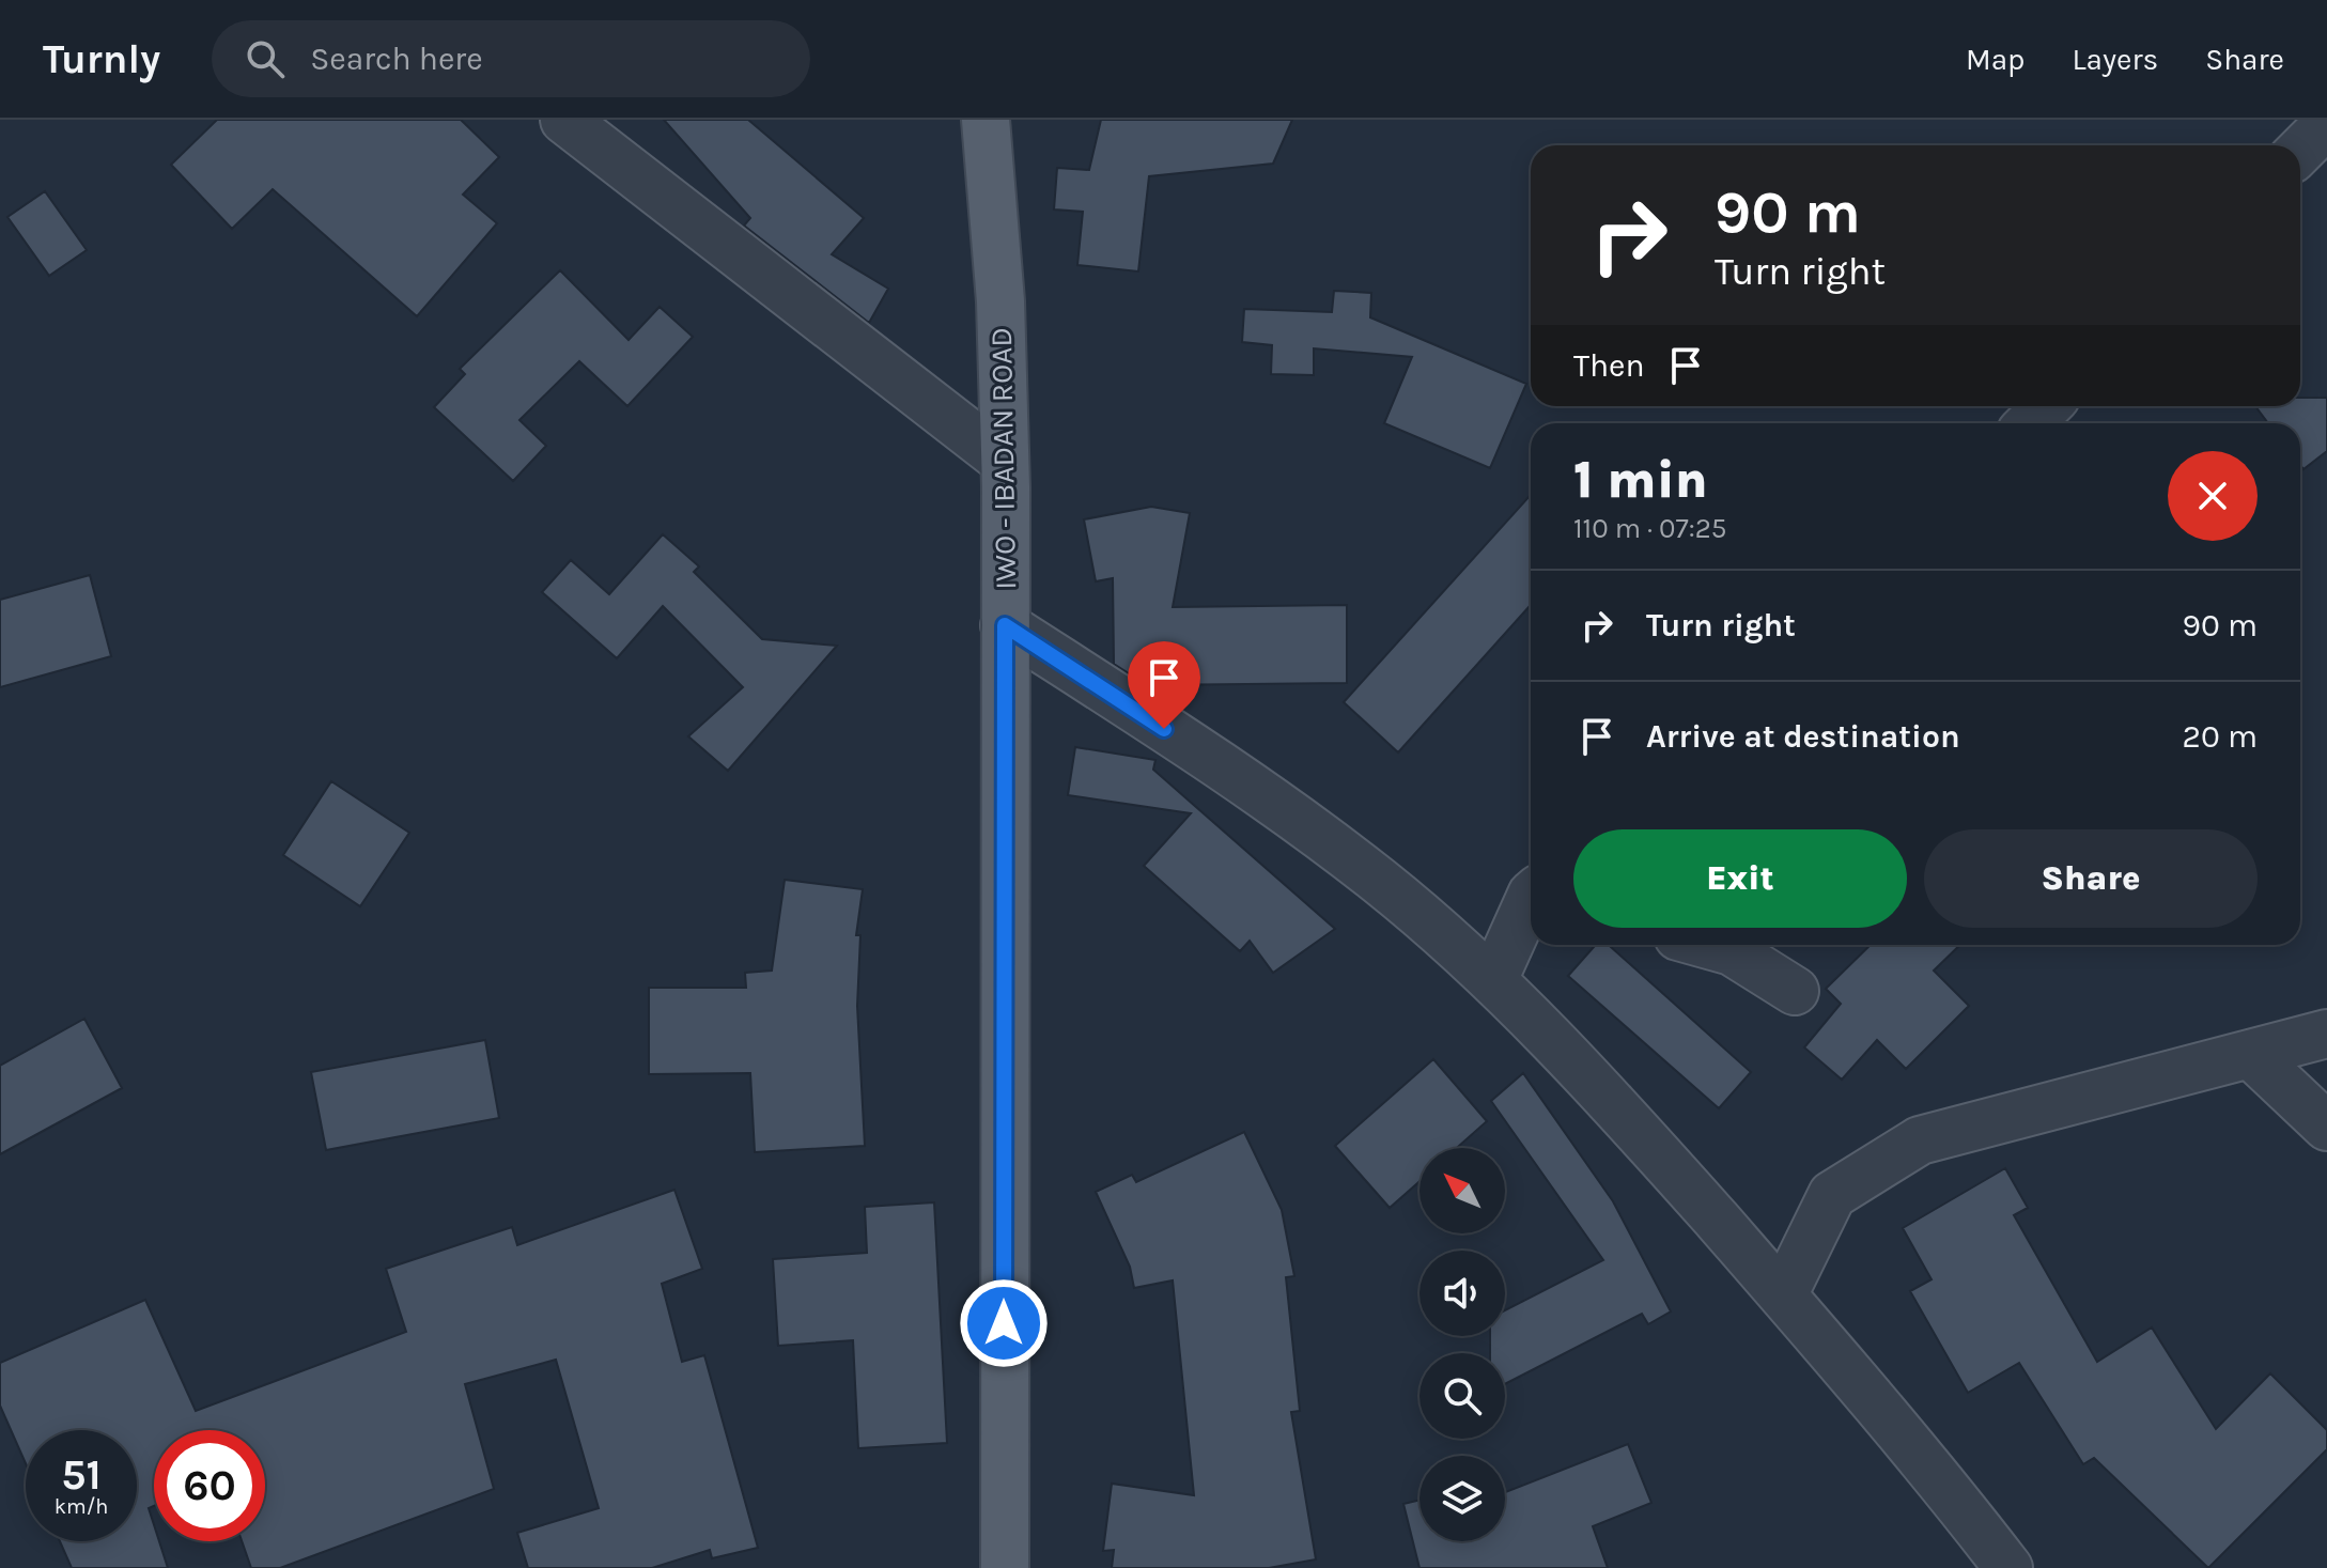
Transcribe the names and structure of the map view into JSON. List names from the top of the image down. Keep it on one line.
{"streets":{"main road":["IWO - IBADAN ROAD"]},"north":"top left","page":{"header":"Turnly","search":"Search here","nav":["Map","Layers","Share"],"turn":["90 m","Turn right"],"then":"Then","heading":["1 min","110 m · 07:25"],"list":[{"name":"Turn right","value":"90 m"},{"name":"Arrive at destination","value":"20 m"}],"buttons":["Exit","Share"],"speed":"51 km/h","limit":"60"}}
